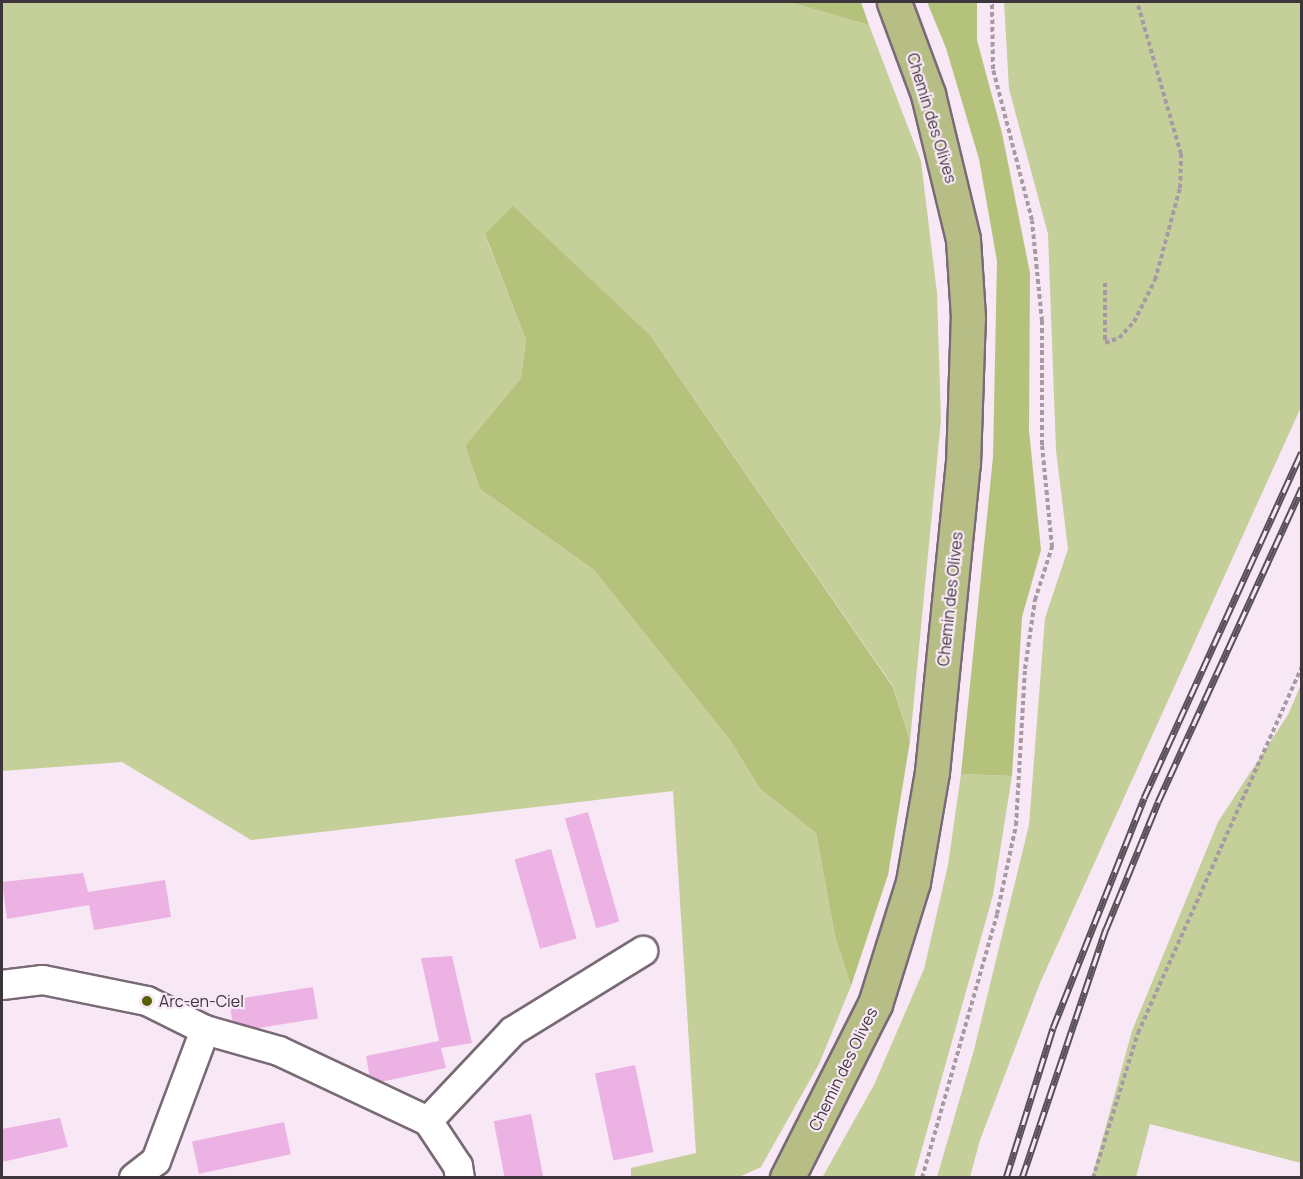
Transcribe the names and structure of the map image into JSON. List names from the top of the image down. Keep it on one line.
{"streets":{"main road":["Chemin des Olives"]},"places":["Arc-en-Ciel"]}
